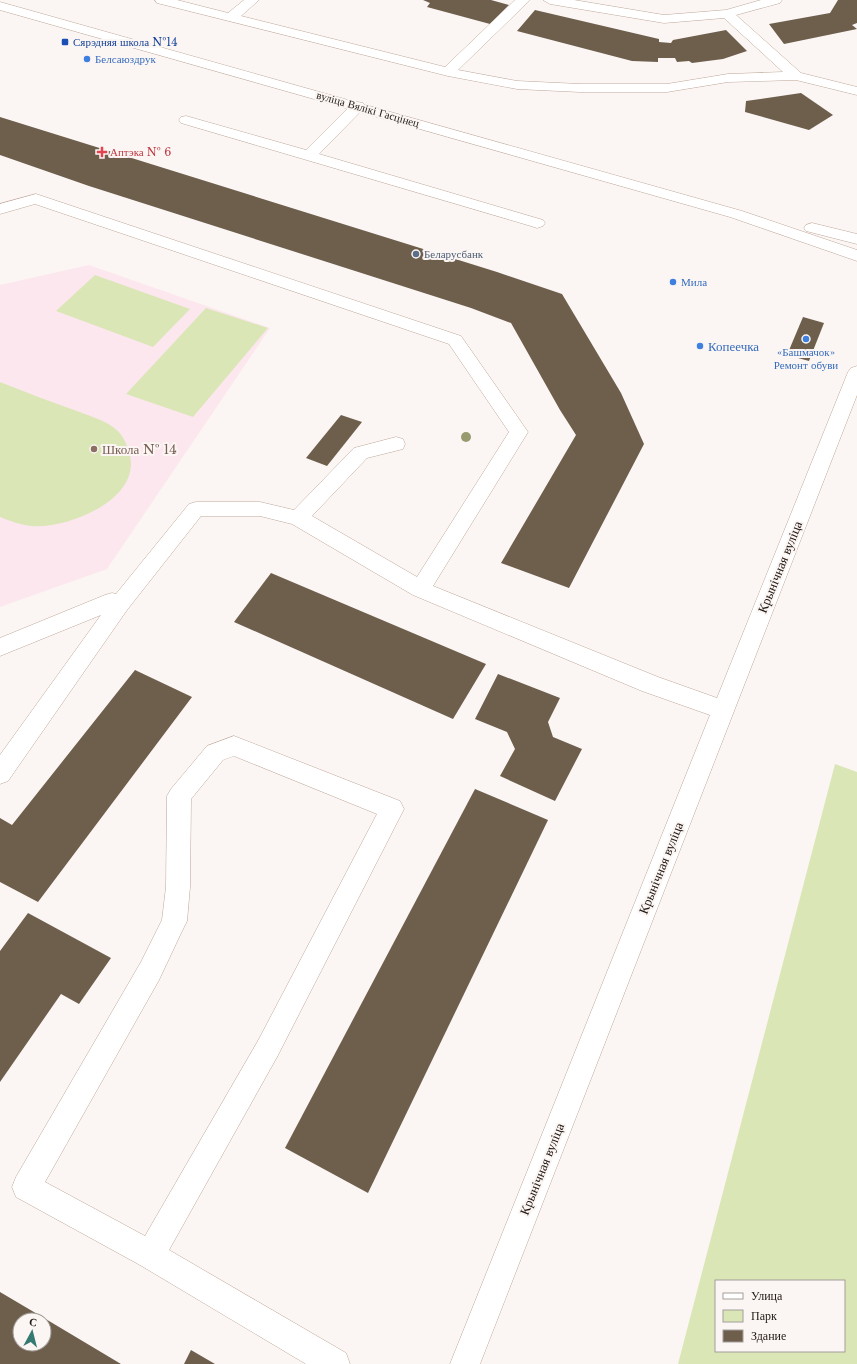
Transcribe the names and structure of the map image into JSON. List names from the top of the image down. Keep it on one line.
{"streets":{"main road":["вуліца Вялікі Гасцінец","Крынічная вуліца"]},"places":{"transit":["Сярэдняя школа №14"],"other":["Белсаюздрук","Беларусбанк","Мила","«Башмачок» Ремонт обуви","Копеечка","Школа № 14"],"health":["Аптэка № 6"]},"legend":["Улица","Парк","Здание"],"north":"top"}
